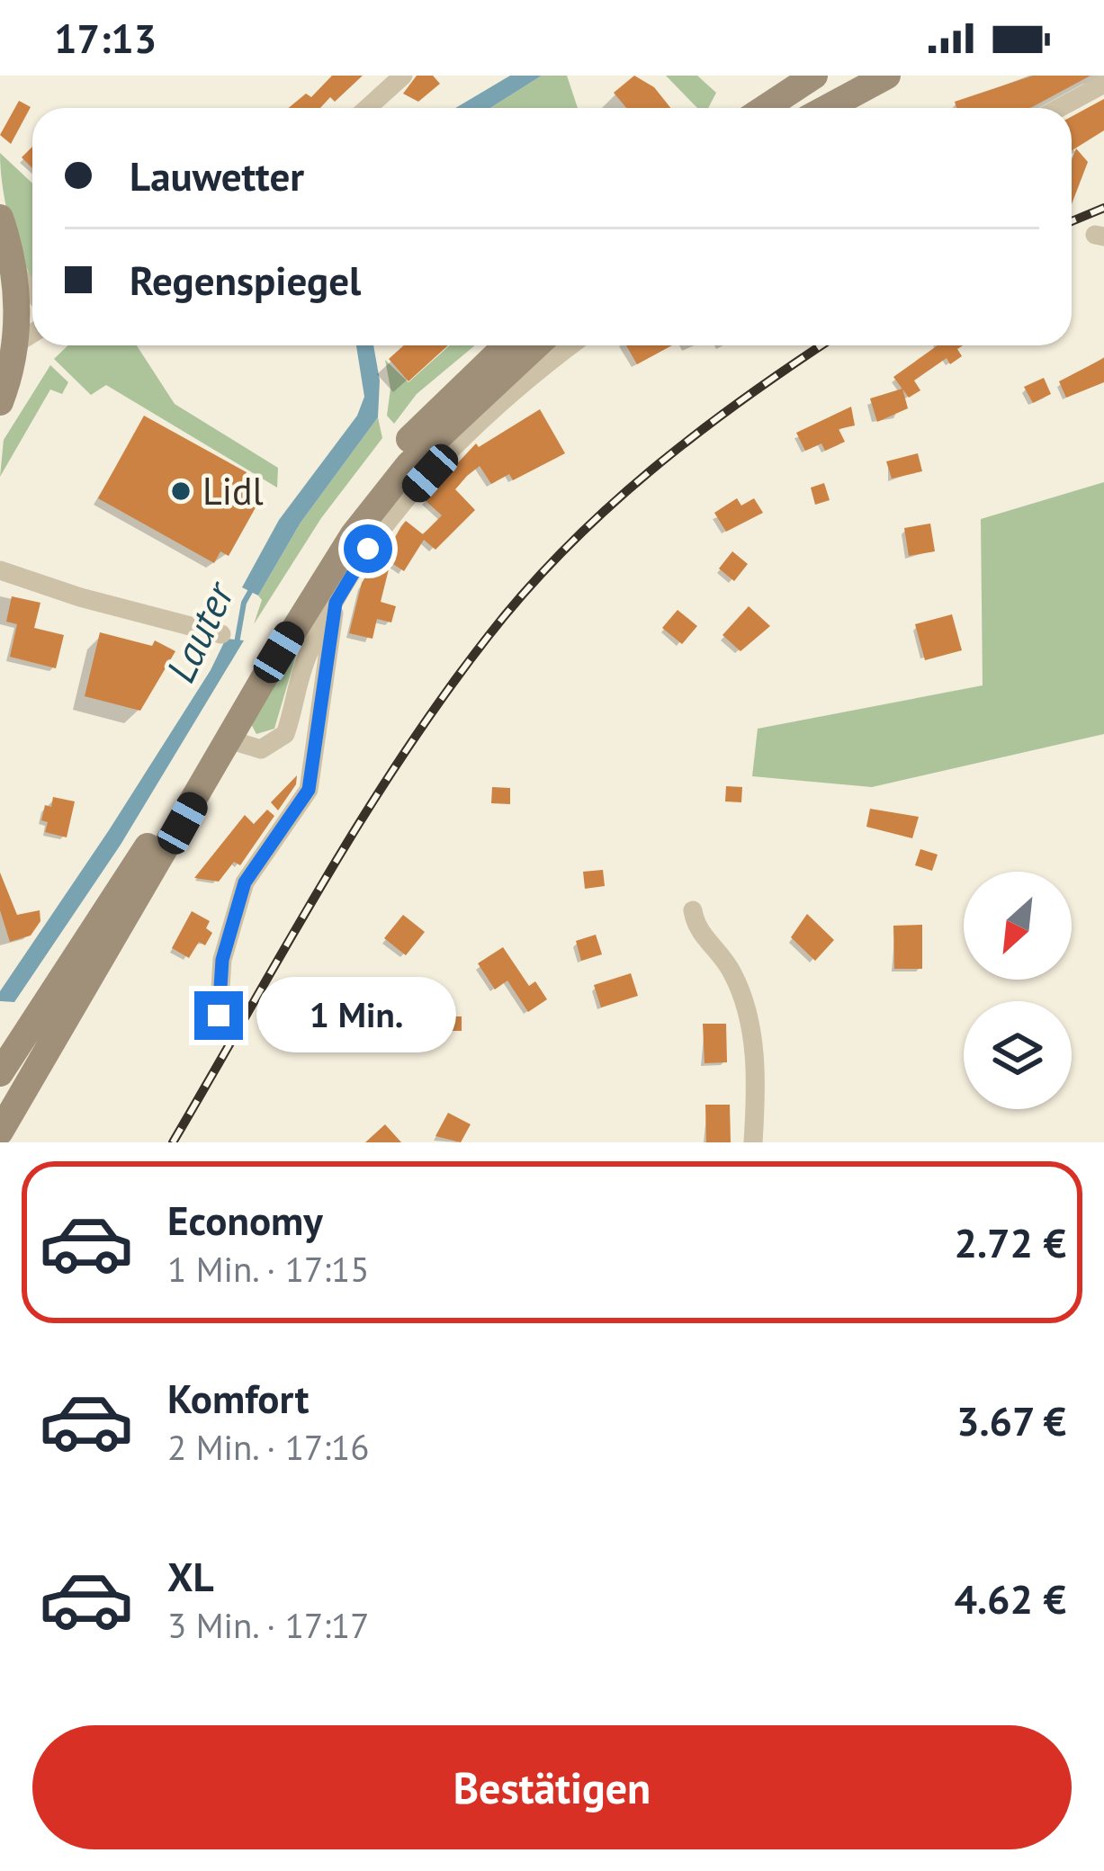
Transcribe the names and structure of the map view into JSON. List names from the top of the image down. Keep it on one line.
{"water":["Lauter"],"places":["Lidl"],"north":"bottom left","page":{"status":"17:13","banner":["Lauwetter","Regenspiegel"],"bubble":"1 Min.","list":[{"name":"Economy","note":"1 Min. · 17:15","value":"2.72 €"},{"name":"Komfort","note":"2 Min. · 17:16","value":"3.67 €"},{"name":"XL","note":"3 Min. · 17:17","value":"4.62 €"}],"buttons":"Bestätigen"}}
